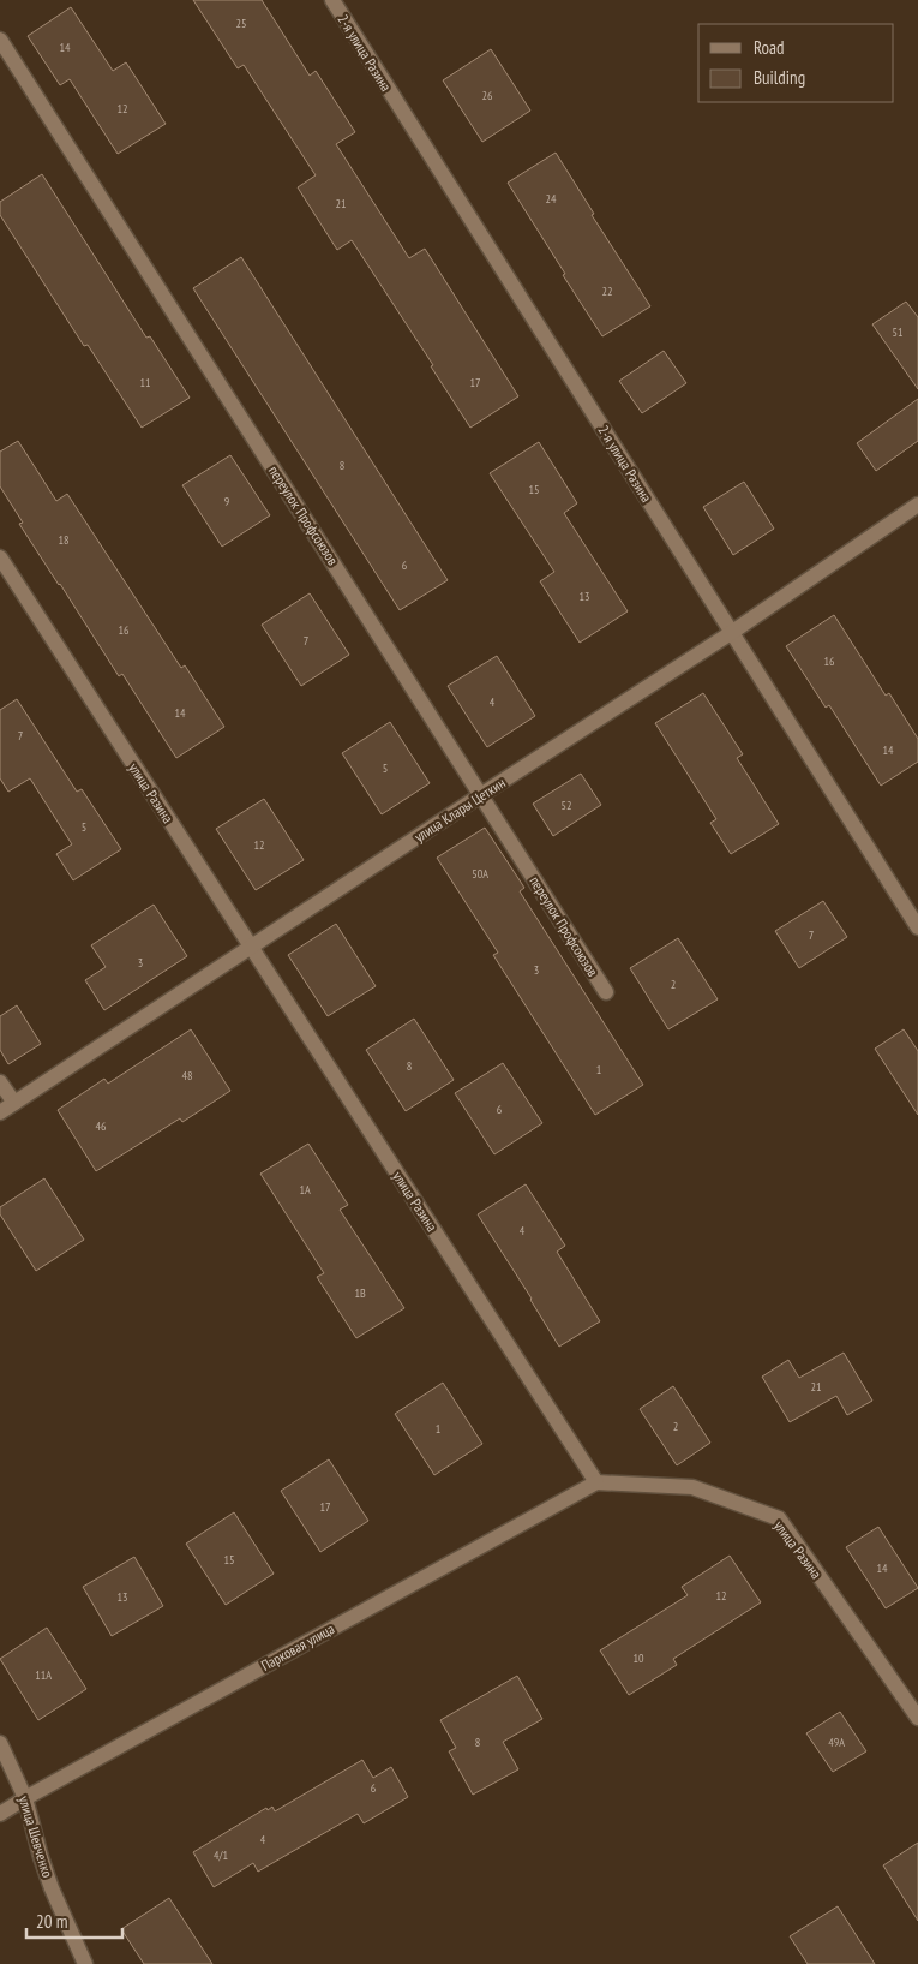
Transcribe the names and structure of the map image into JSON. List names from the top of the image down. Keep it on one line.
{"streets":{"street":["2-я улица Разина","переулок Профсоюзов","улица Разина","улица Клары Цеткин","Парковая улица","улица Шевченко"]},"crossings":[["2-я улица Разина","улица Клары Цеткин"],["переулок Профсоюзов","улица Клары Цеткин"],["улица Разина","улица Клары Цеткин"],["улица Разина","Парковая улица"],["Парковая улица","улица Шевченко"]],"house_numbers":["25","14","26","12","24","21","22","51","11","17","8","15","9","18","6","13","16","7","16","4","14","7","14","5","52","5","12","50А","7","3","3","2","8","1","48","6","46","1А","4","1В","21","2","1","17","15","14","12","13","10","11А","8","49А","6","4","4/1"],"legend":["Road","Building"],"scale_bar":"20 m"}
